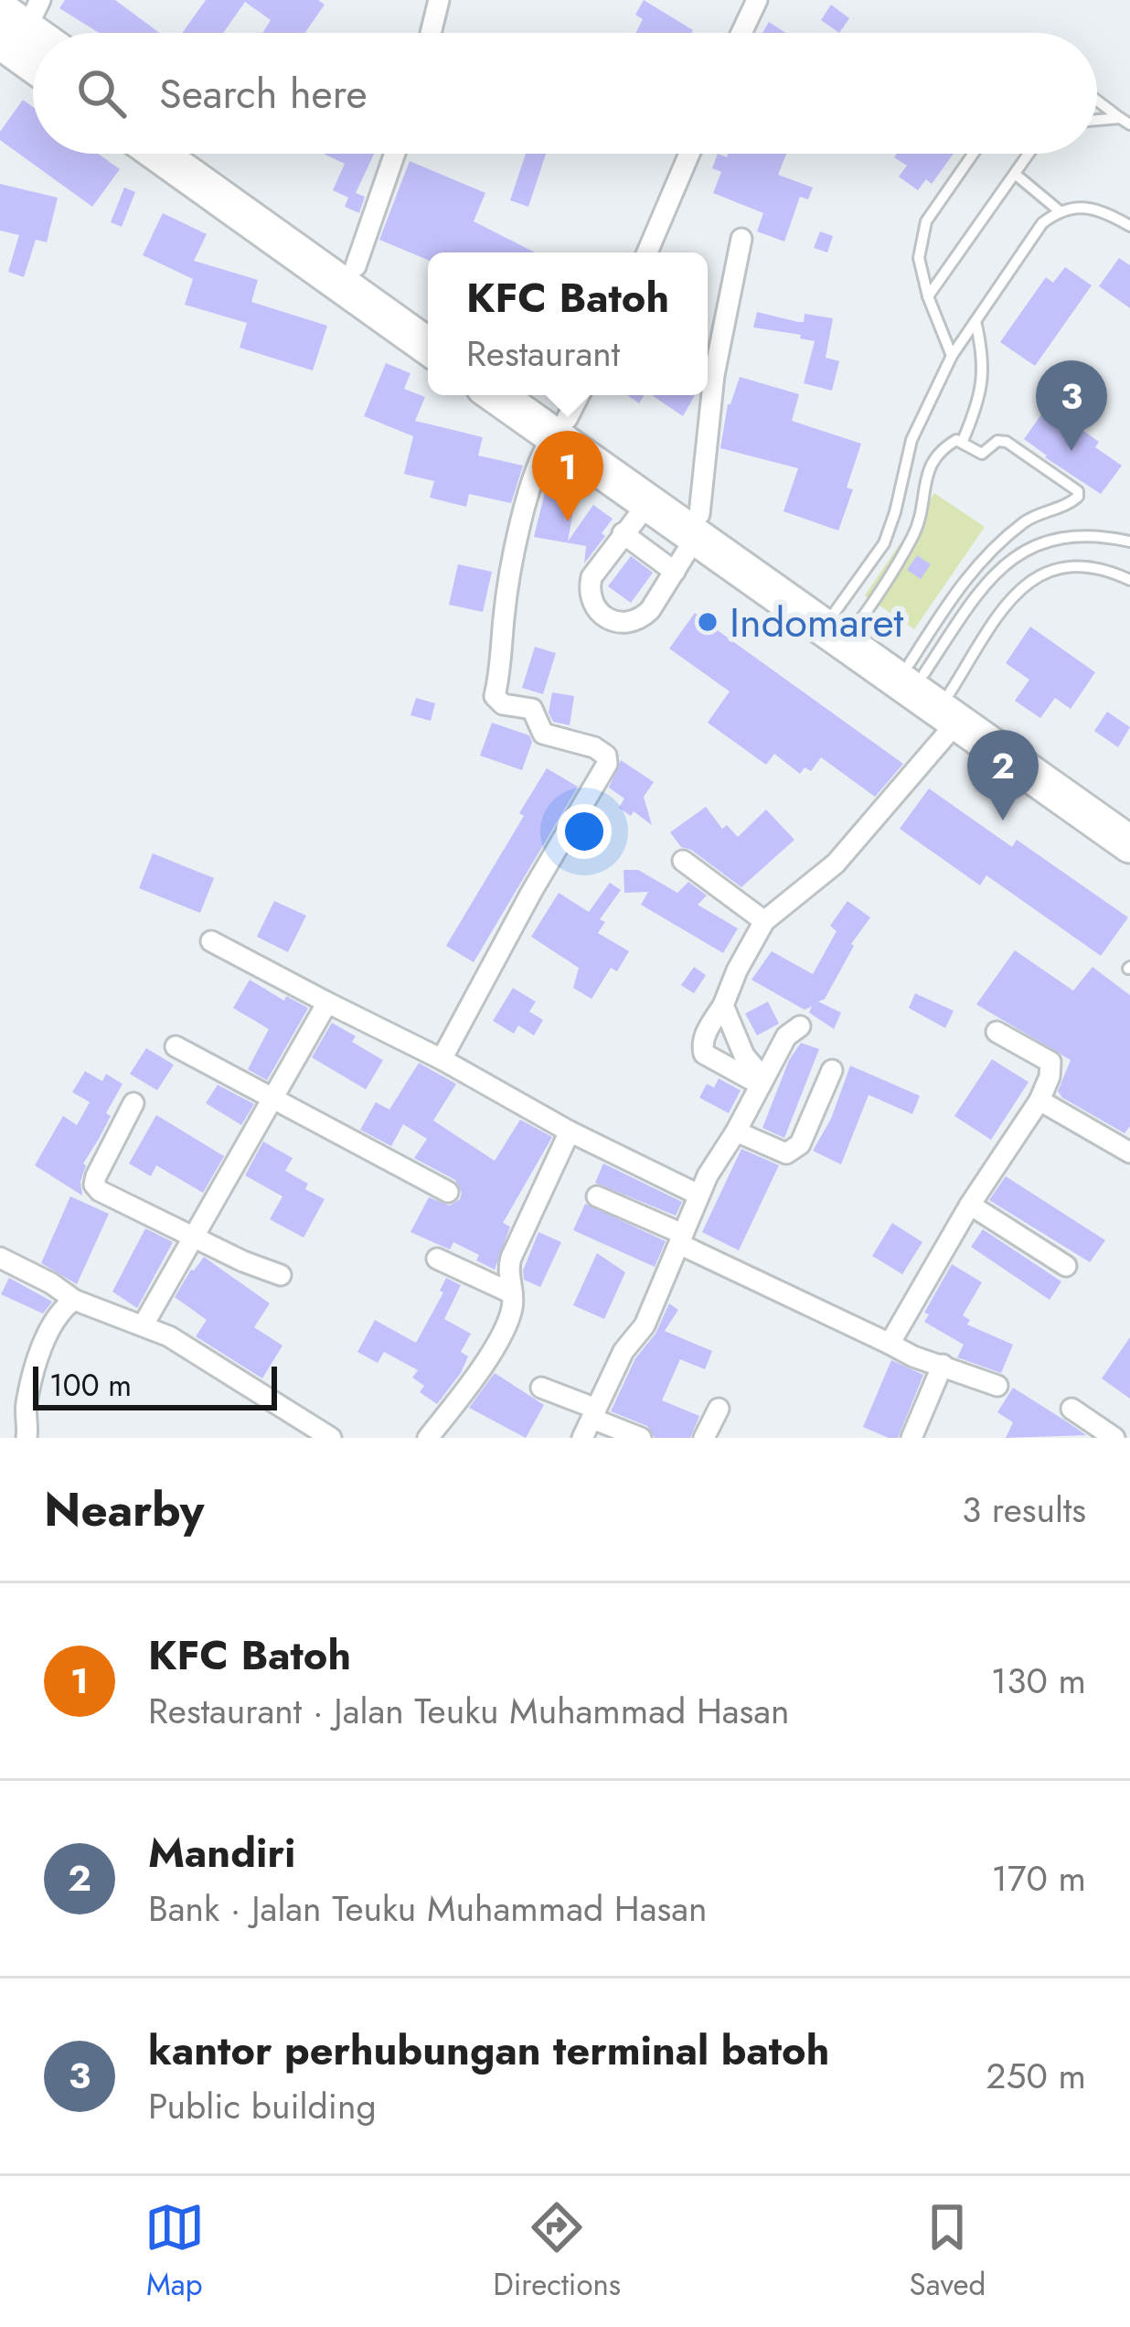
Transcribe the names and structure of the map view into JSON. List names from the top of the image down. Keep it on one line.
{"places":["Indomaret"],"scale_bar":"100 m","page":{"search":"Search here","popup":["KFC Batoh","Restaurant"],"pins":["3","1","2"],"scale":"100 m","heading":["Nearby","3 results"],"list":[{"mark":"1","name":"KFC Batoh","note":"Restaurant · Jalan Teuku Muhammad Hasan","value":"130 m"},{"mark":"2","name":"Mandiri","note":"Bank · Jalan Teuku Muhammad Hasan","value":"170 m"},{"mark":"3","name":"kantor perhubungan terminal batoh","note":"Public building","value":"250 m"}],"nav":["Map","Directions","Saved"]}}
